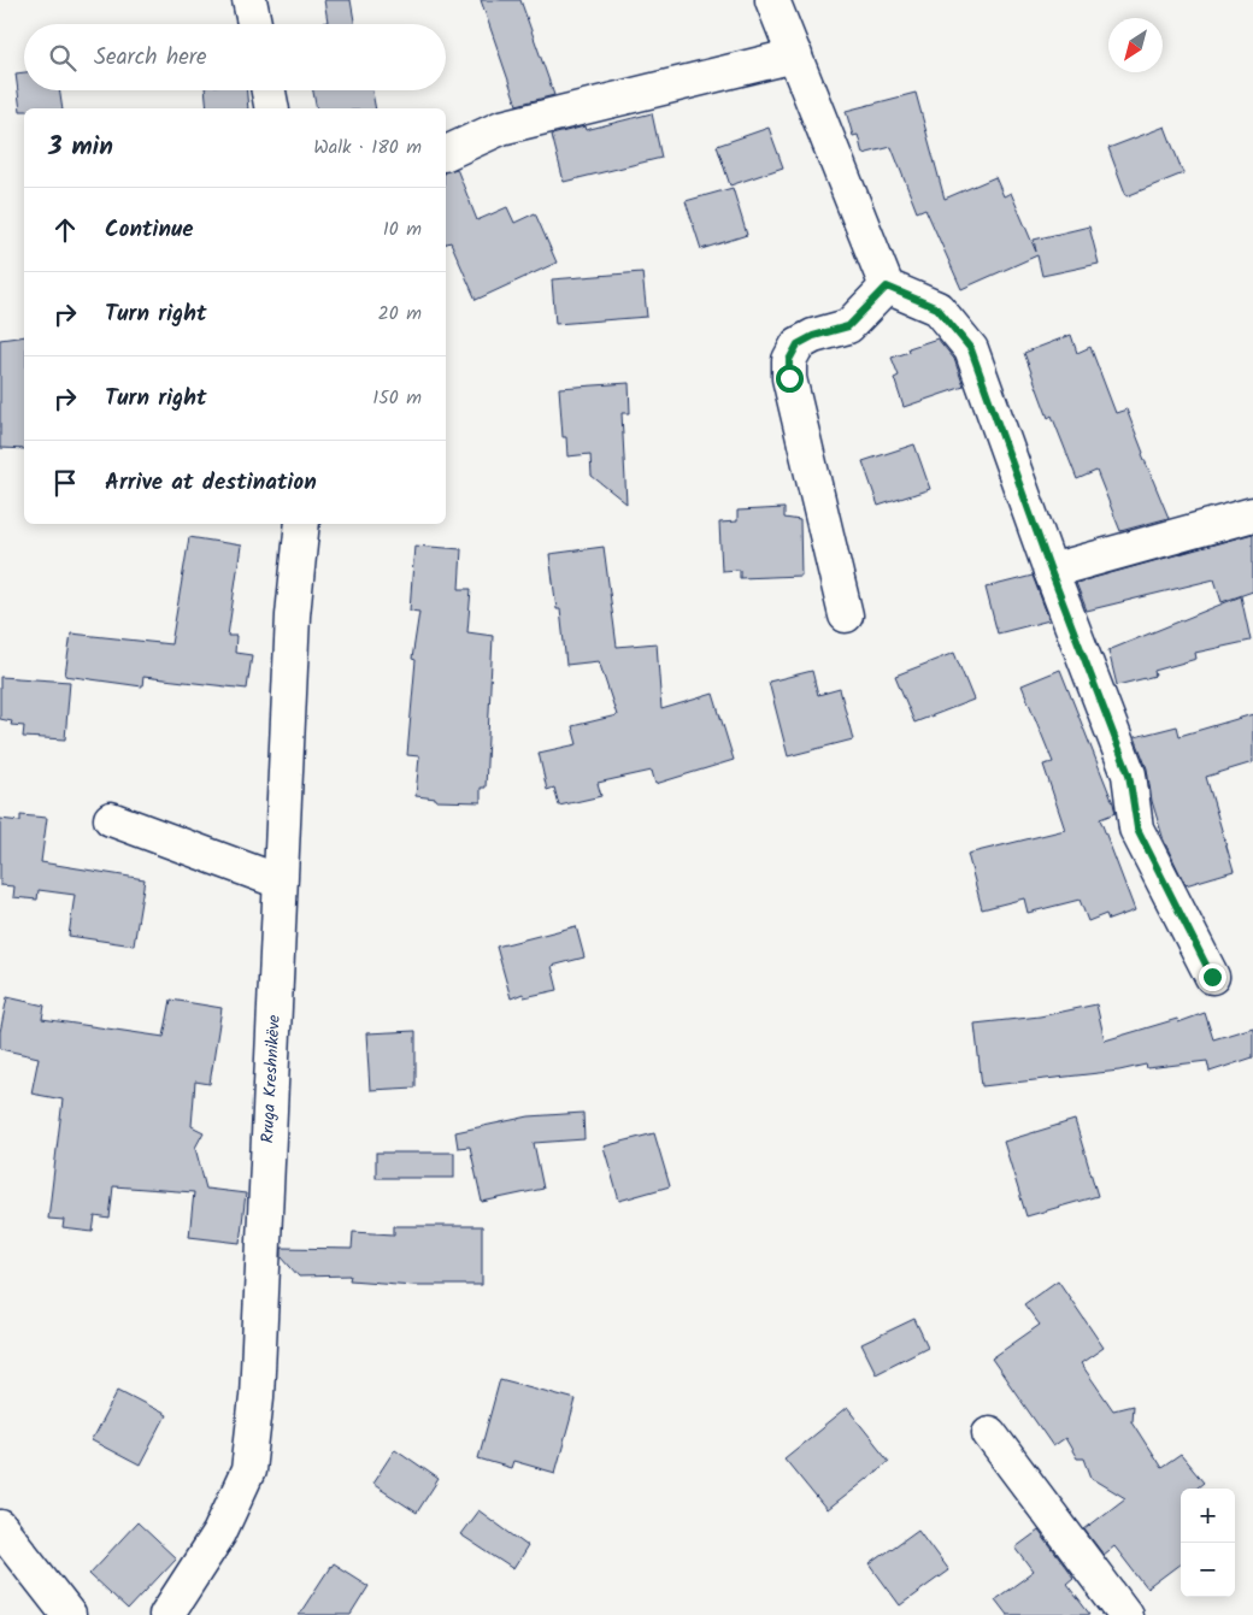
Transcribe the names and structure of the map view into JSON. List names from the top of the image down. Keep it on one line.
{"streets":{"street":["Rruga Kreshnikëve"]},"north":"bottom left","page":{"search":"Search here","heading":["3 min","Walk · 180 m"],"list":[["Continue","10 m"],["Turn right","20 m"],["Turn right","150 m"],"Arrive at destination"],"map_buttons":["+","−"]}}
